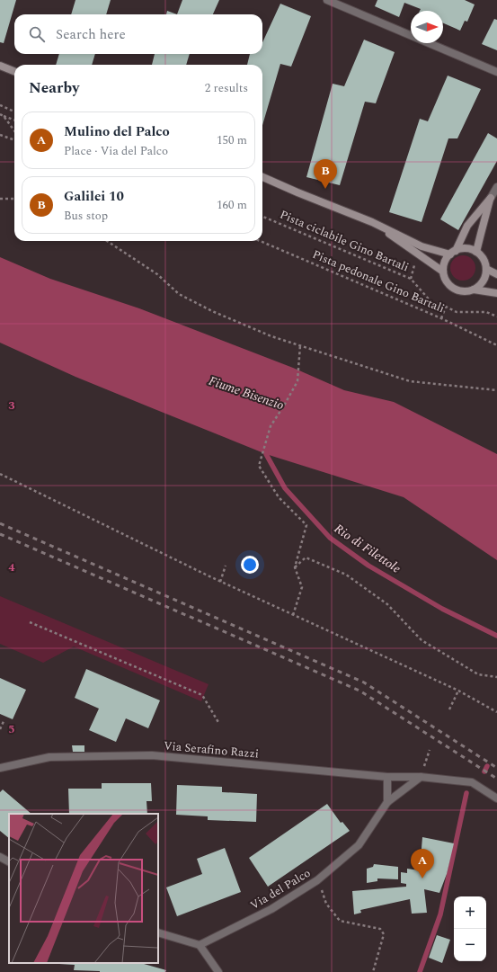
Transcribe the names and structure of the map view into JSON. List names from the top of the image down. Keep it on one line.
{"streets":{"street":["Via Serafino Razzi","Via del Palco"],"path":["Pista ciclabile Gino Bartali","Pista pedonale Gino Bartali"]},"crossings":[["Via Serafino Razzi","Via del Palco"]],"water":["Fiume Bisenzio","Rio di Filettole"],"north":"right","page":{"search":"Search here","heading":["Nearby","2 results"],"list":[{"mark":"A","name":"Mulino del Palco","note":"Place · Via del Palco","value":"150 m"},{"mark":"B","name":"Galilei 10","note":"Bus stop","value":"160 m"}],"pins":["B","A"],"map_buttons":["+","−"]},"grid":{"rows":["3","4","5"]}}
